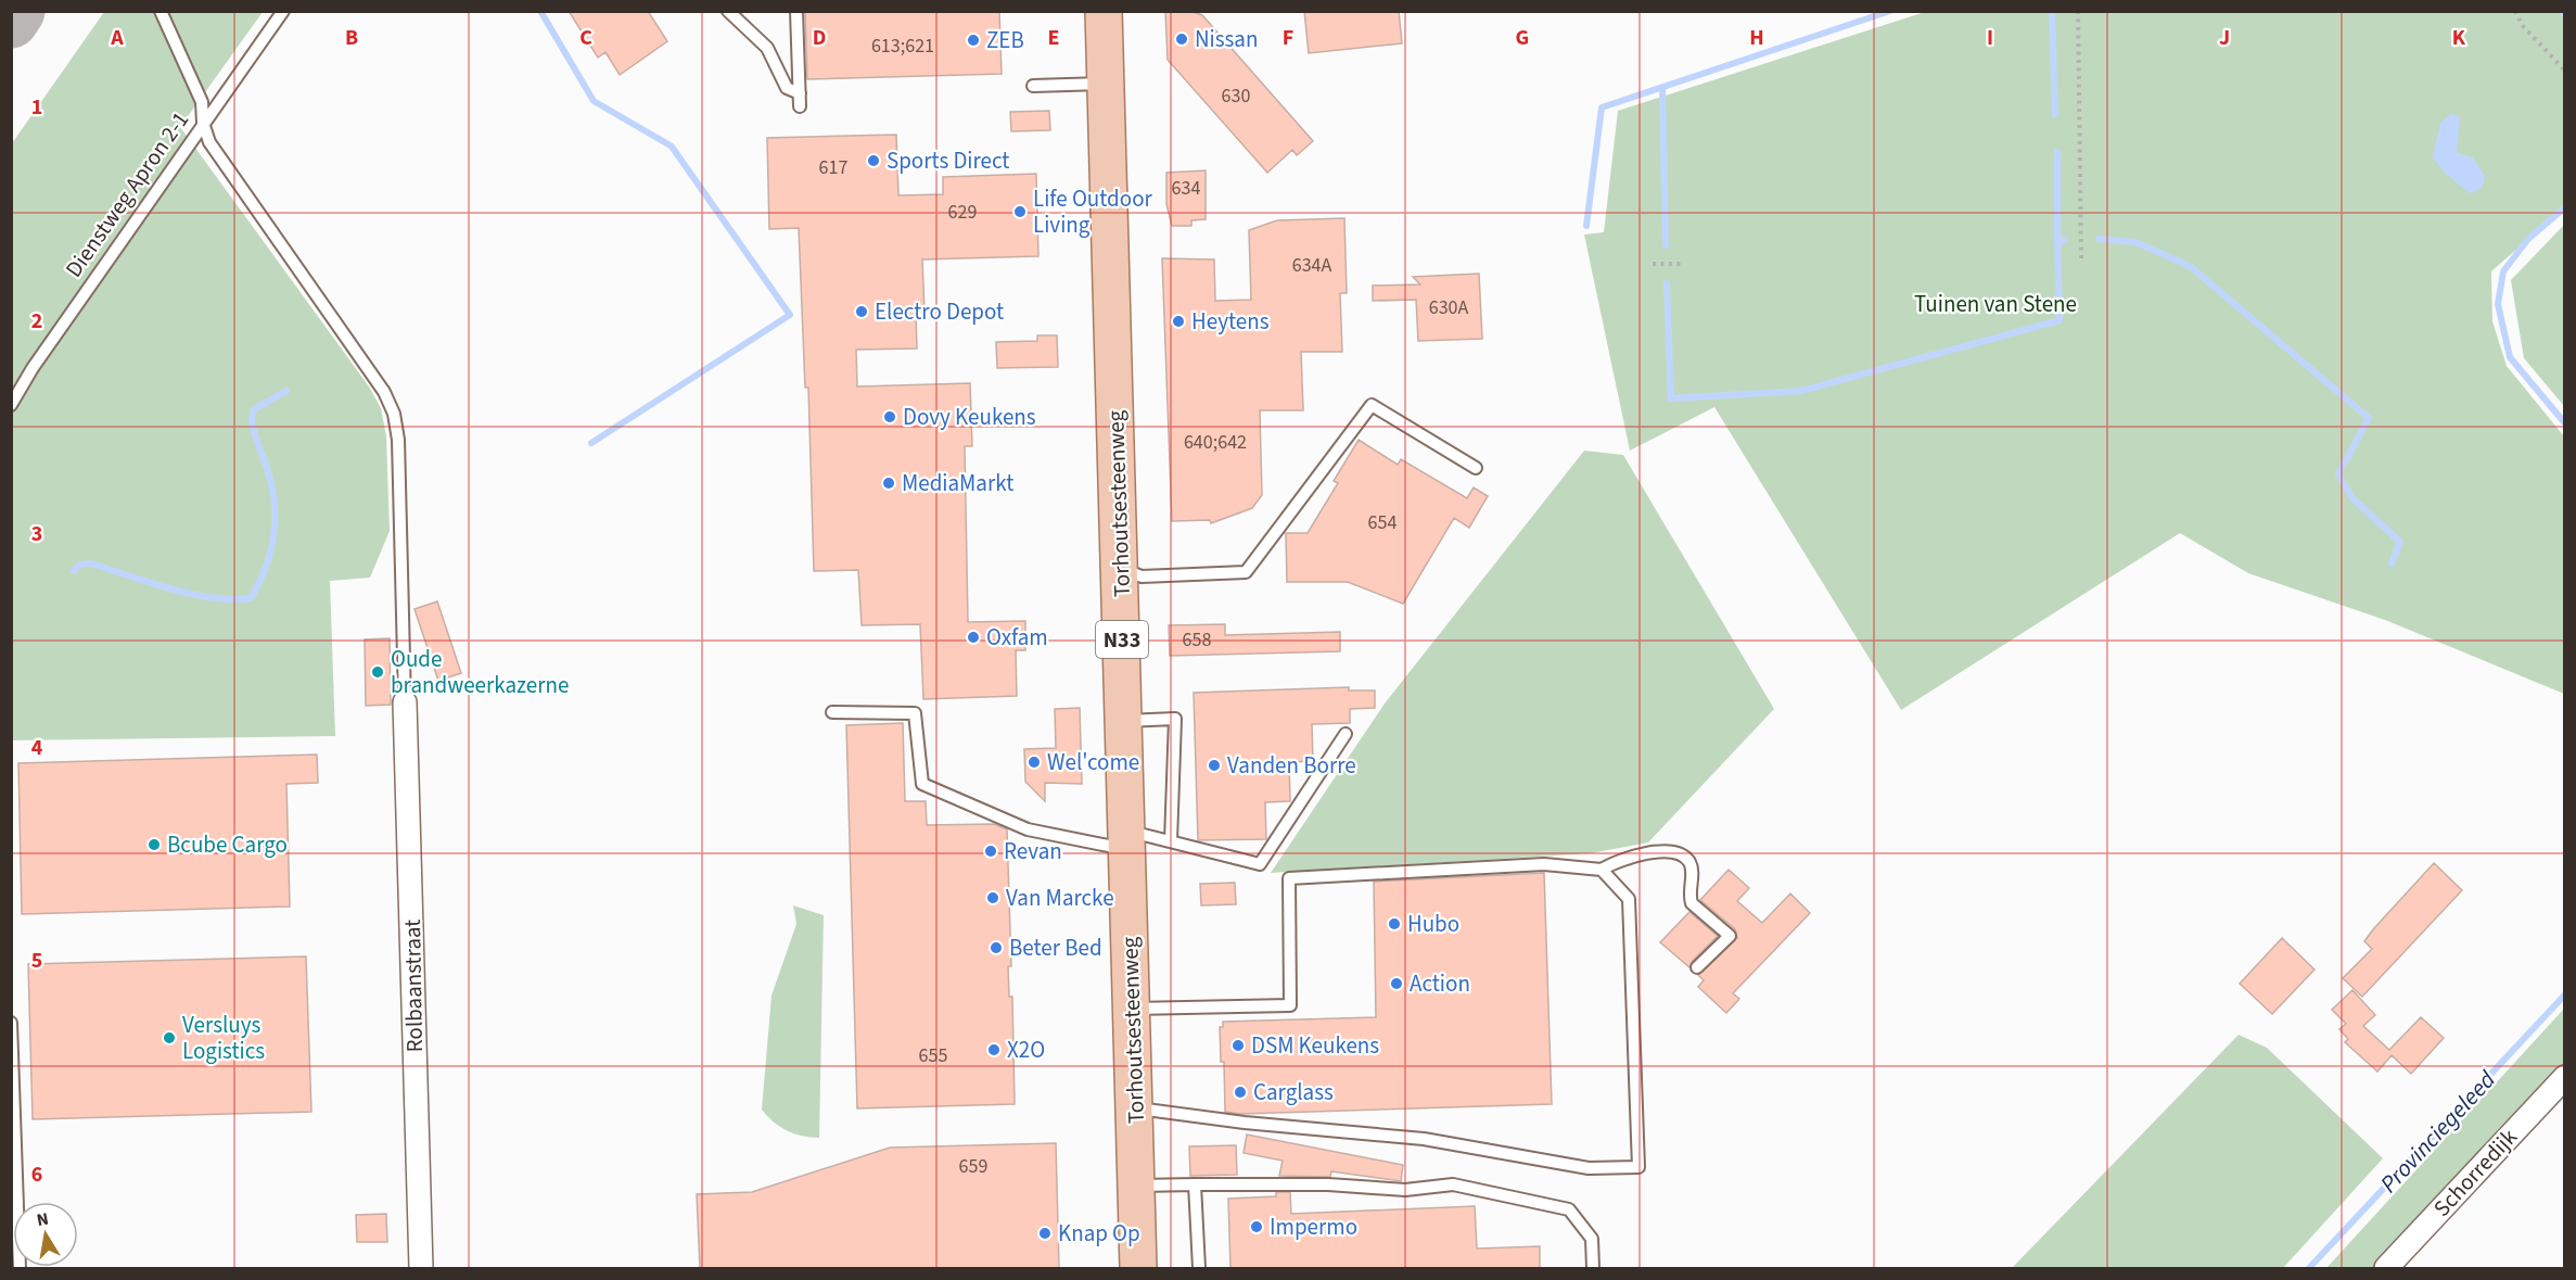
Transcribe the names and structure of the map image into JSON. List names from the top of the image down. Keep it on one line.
{"streets":{"main road":["Torhoutsesteenweg","N33"],"street":["Rolbaanstraat","Schorredijk"],"lane":["Dienstweg Apron 2-1"]},"water":["Provinciegeleed"],"parks":["Tuinen van Stene"],"places":["Nissan","ZEB","Sports Direct","Life Outdoor Living","Electro Depot","Heytens","Dovy Keukens","MediaMarkt","Oxfam","Oude brandweerkazerne","Wel'come","Vanden Borre","Bcube Cargo","Revan","Van Marcke","Hubo","Beter Bed","Action","Versluys Logistics","DSM Keukens","X2O","Carglass","Impermo","Knap Op"],"house_numbers":["613;621","630","617","634","629","634A","630A","640;642","654","658","655","659"],"north":"top","grid":{"columns":["A","B","C","D","E","F","G","H","I","J","K"],"rows":["1","2","3","4","5","6"]}}
